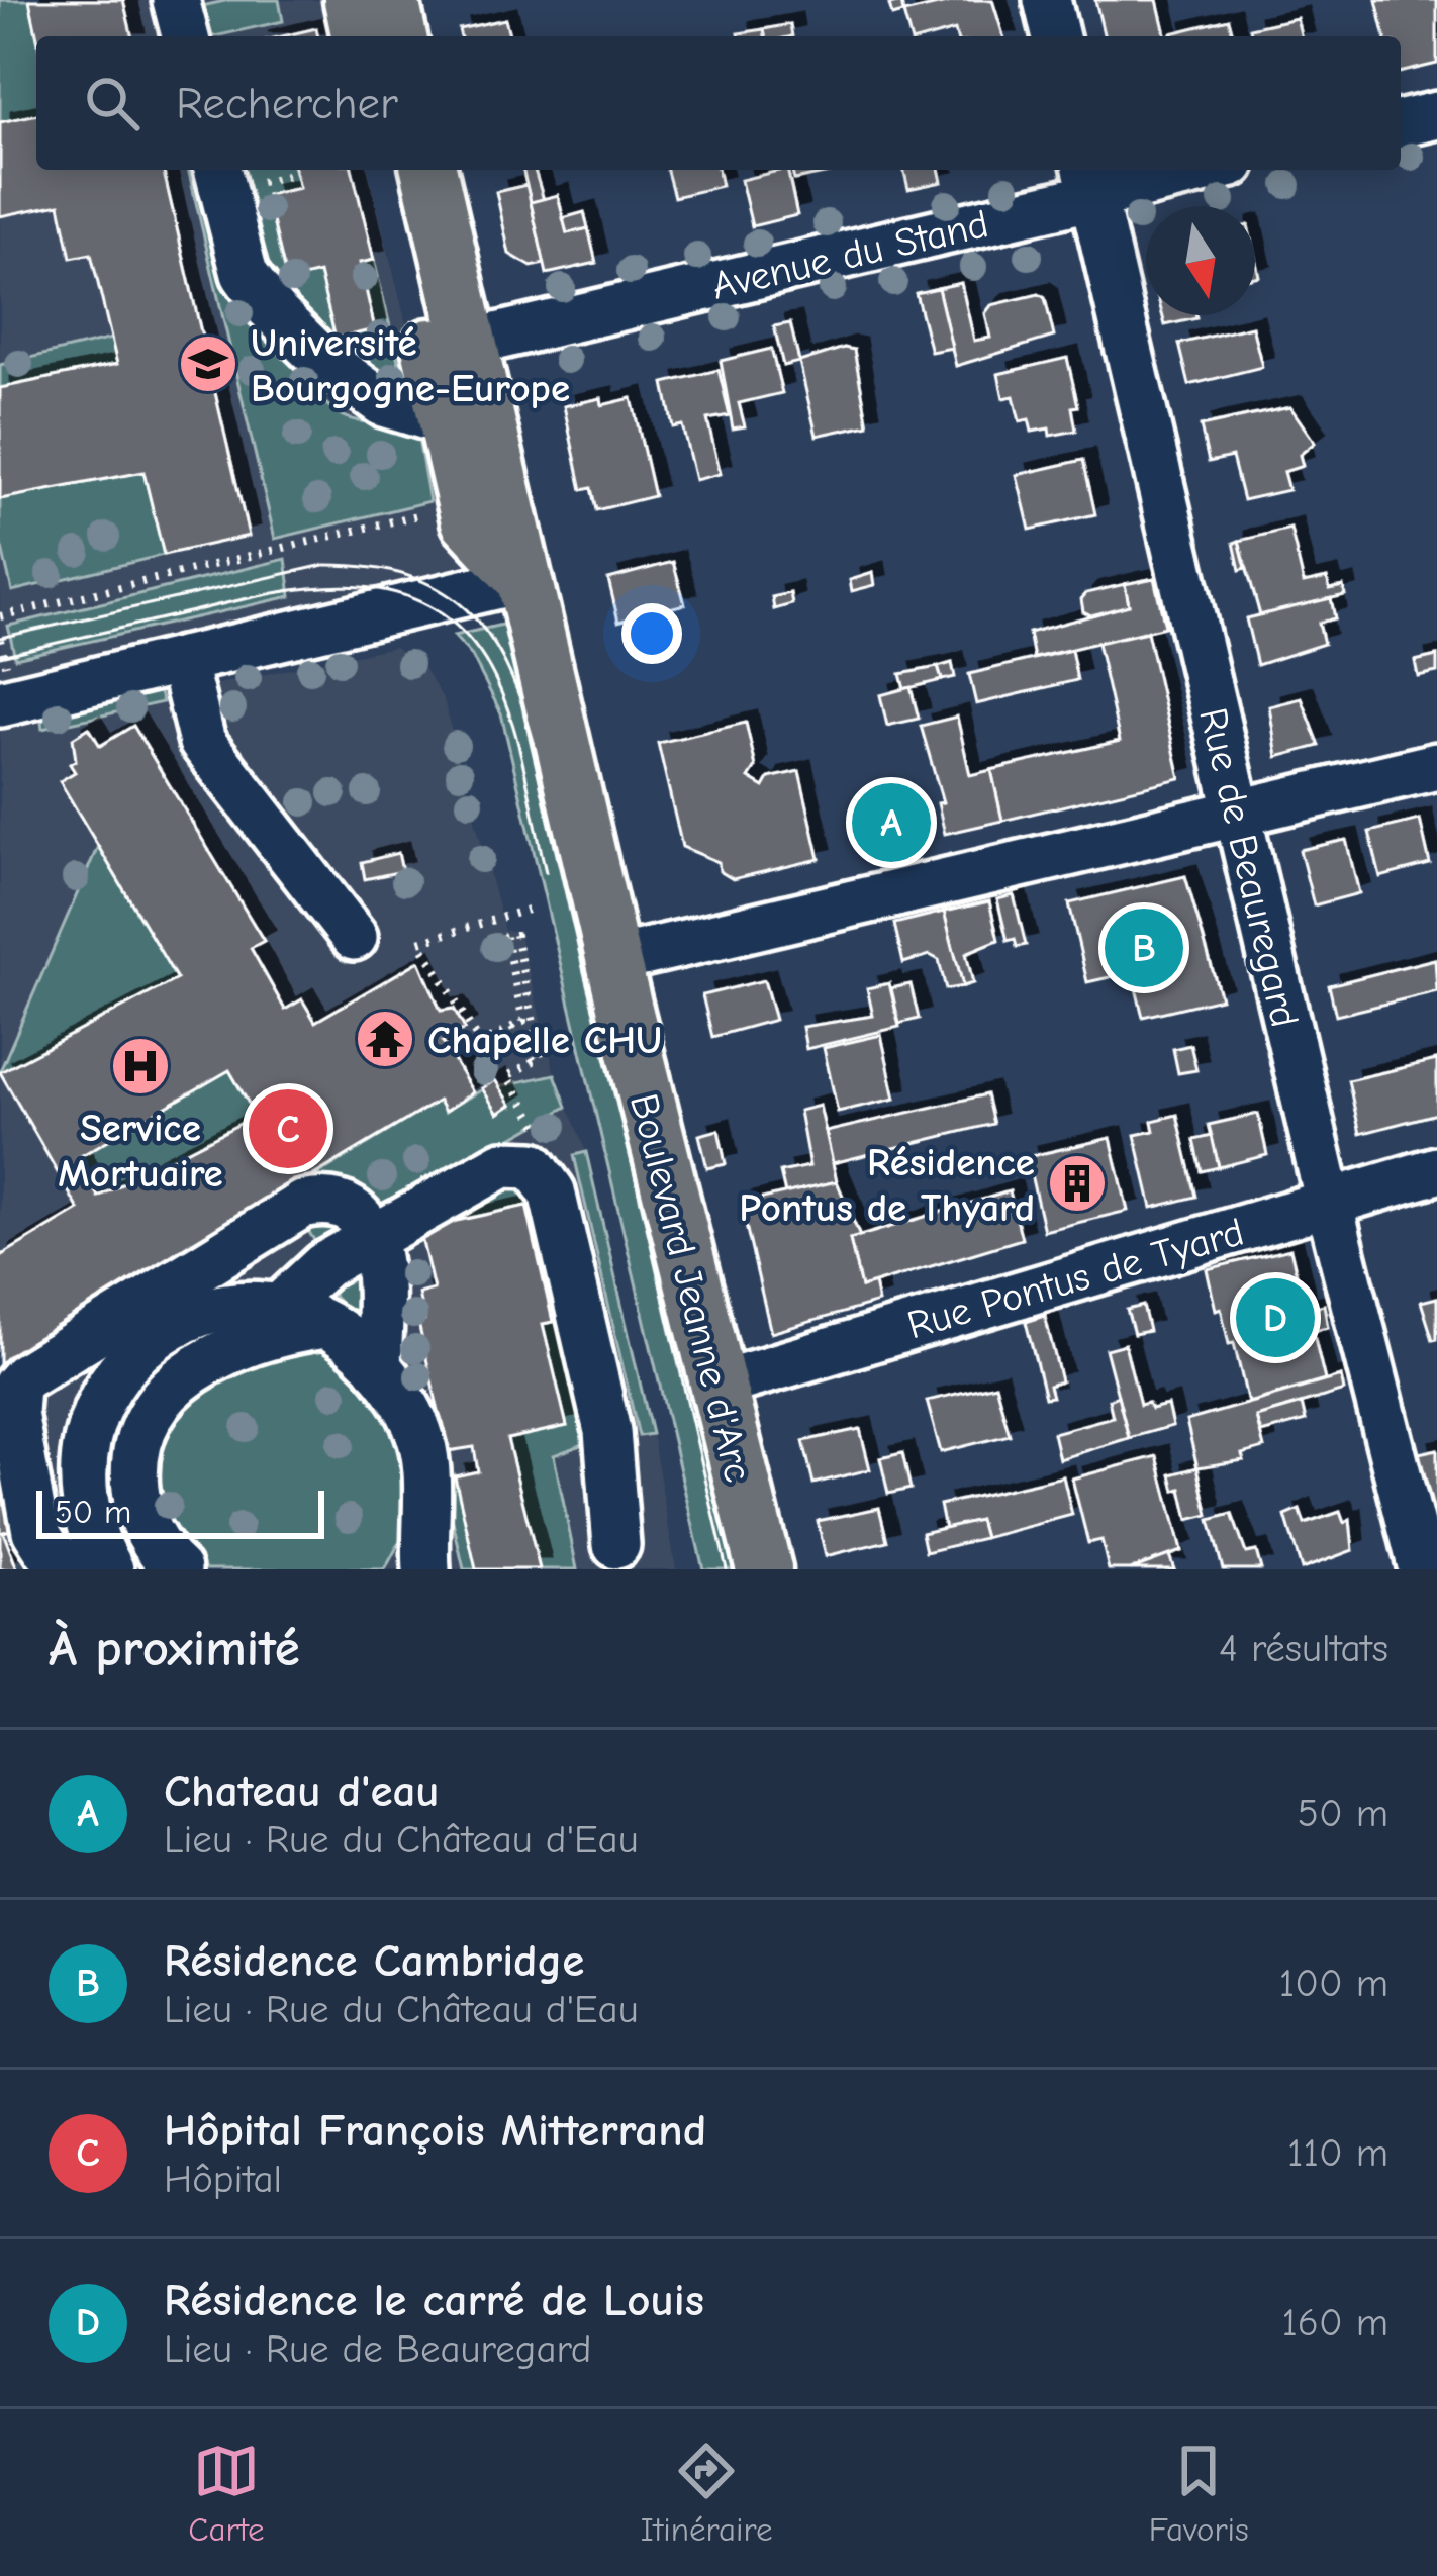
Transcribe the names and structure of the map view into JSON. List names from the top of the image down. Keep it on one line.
{"streets":{"main road":["Boulevard Jeanne d'Arc"],"street":["Avenue du Stand","Rue de Beauregard","Rue Pontus de Tyard"]},"crossings":[["Avenue du Stand","Rue de Beauregard"],["Avenue du Stand","Boulevard Jeanne d'Arc"],["Rue de Beauregard","Rue Pontus de Tyard"],["Rue Pontus de Tyard","Boulevard Jeanne d'Arc"]],"places":{"school or university":["Université Bourgogne-Europe"],"temple":["Chapelle CHU"],"hospital":["Service Mortuaire"],"building":["Résidence Pontus de Thyard"]},"scale_bar":"50 m","north":"bottom","page":{"search":"Rechercher","pins":["A","B","C","D"],"scale":"50 m","heading":["À proximité","4 résultats"],"list":[{"mark":"A","name":"Chateau d'eau","note":"Lieu · Rue du Château d'Eau","value":"50 m"},{"mark":"B","name":"Résidence Cambridge","note":"Lieu · Rue du Château d'Eau","value":"100 m"},{"mark":"C","name":"Hôpital François Mitterrand","note":"Hôpital","value":"110 m"},{"mark":"D","name":"Résidence le carré de Louis","note":"Lieu · Rue de Beauregard","value":"160 m"}],"nav":["Carte","Itinéraire","Favoris"]}}
